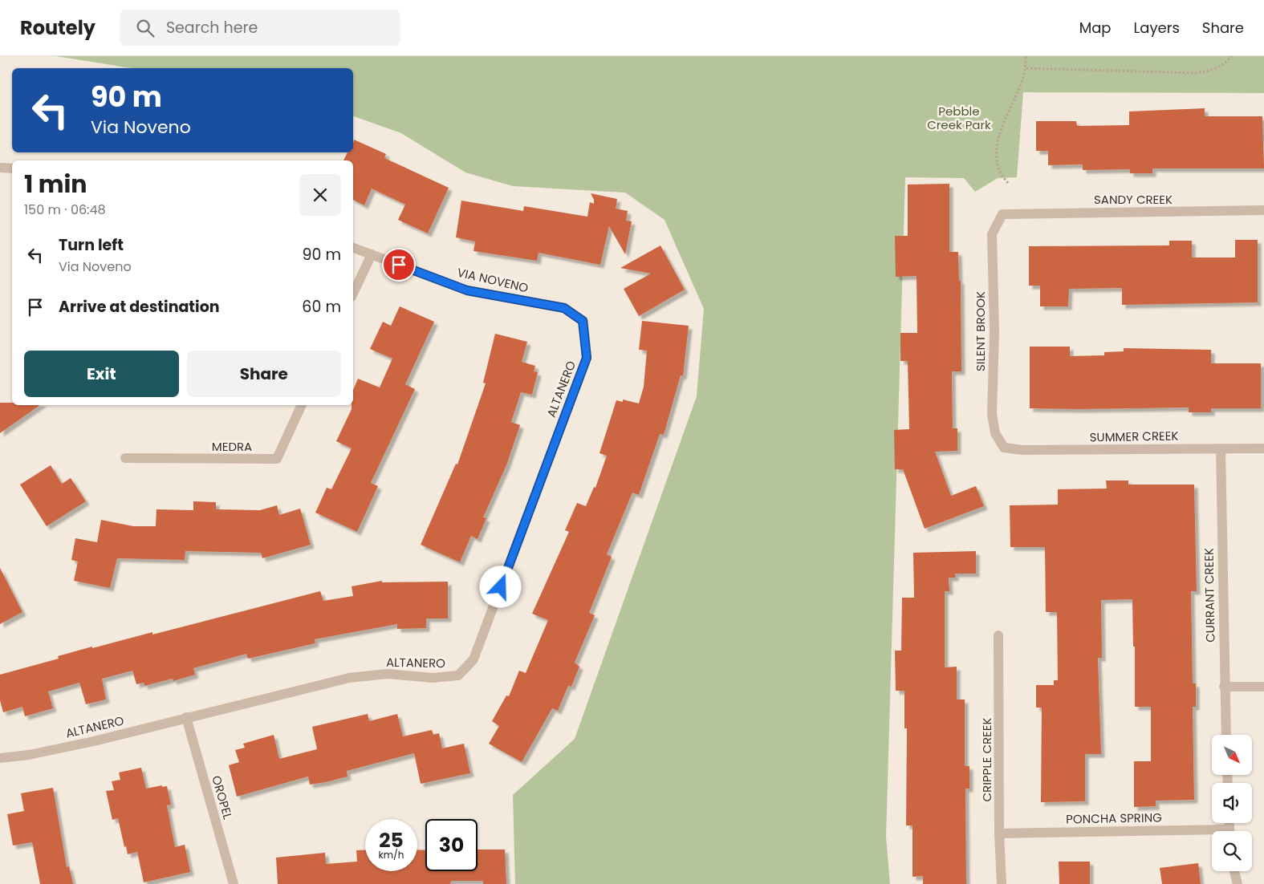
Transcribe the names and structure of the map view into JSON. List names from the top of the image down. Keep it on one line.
{"streets":{"street":["SANDY CREEK","VIA NOVENO","SILENT BROOK","ALTANERO","SUMMER CREEK","MEDRA","CURRANT CREEK","CRIPPLE CREEK","OROPEL","PONCHA SPRING"]},"crossings":[["SANDY CREEK","SILENT BROOK"],["VIA NOVENO","ALTANERO"],["SILENT BROOK","SUMMER CREEK"],["ALTANERO","OROPEL"],["SUMMER CREEK","CURRANT CREEK"],["CRIPPLE CREEK","PONCHA SPRING"]],"parks":["Pebble Creek Park"],"north":"bottom right","page":{"header":"Routely","search":"Search here","nav":["Map","Layers","Share"],"turn":["90 m","Via Noveno"],"heading":["1 min","150 m · 06:48"],"list":[{"name":"Turn left","note":"Via Noveno","value":"90 m"},{"name":"Arrive at destination","value":"60 m"}],"buttons":["Exit","Share"],"speed":"25 km/h","limit":"30"}}
